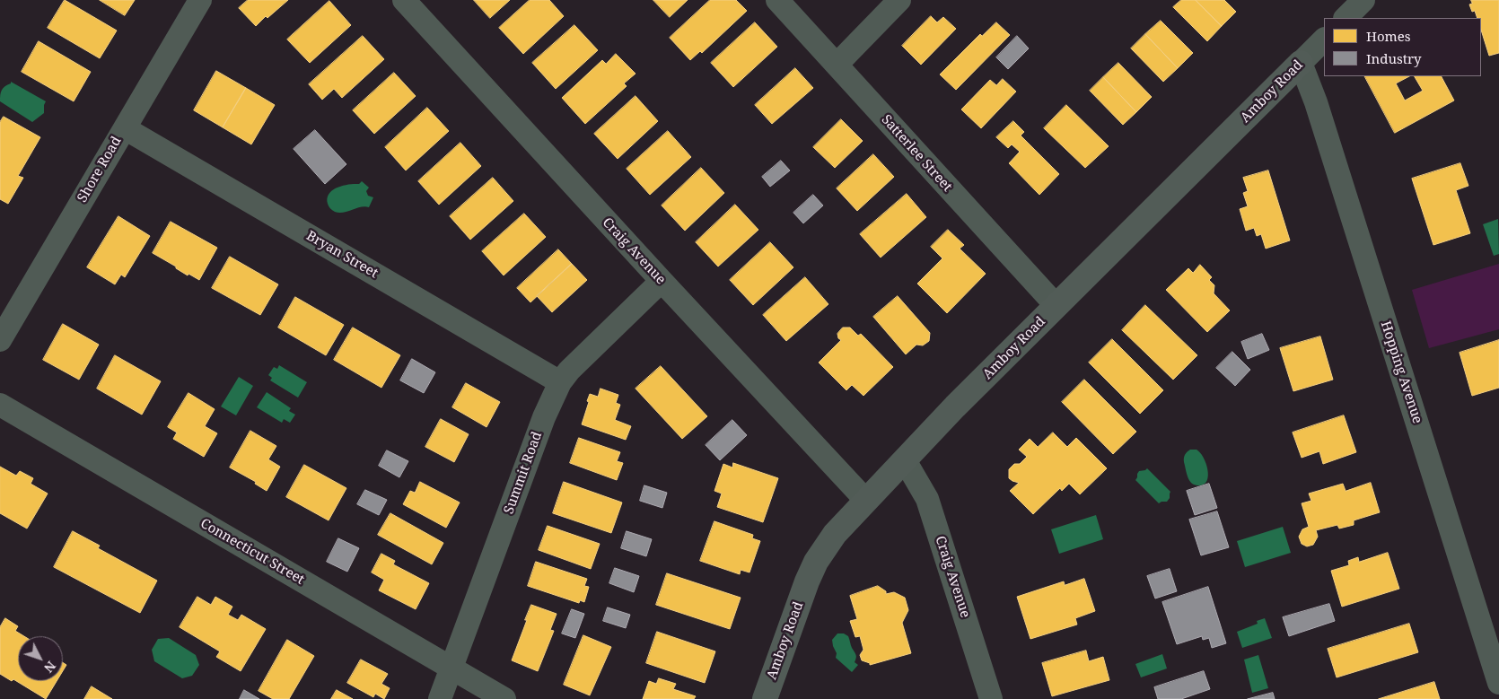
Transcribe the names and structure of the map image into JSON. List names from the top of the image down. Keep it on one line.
{"streets":{"street":["Amboy Road","Satterlee Street","Shore Road","Craig Avenue","Bryan Street","Hopping Avenue","Summit Road","Connecticut Street"]},"crossings":[["Amboy Road","Satterlee Street"],["Amboy Road","Craig Avenue"],["Amboy Road","Hopping Avenue"],["Shore Road","Bryan Street"],["Craig Avenue","Summit Road"],["Bryan Street","Summit Road"],["Summit Road","Connecticut Street"]],"legend":["Homes","Industry"],"north":"bottom right"}
